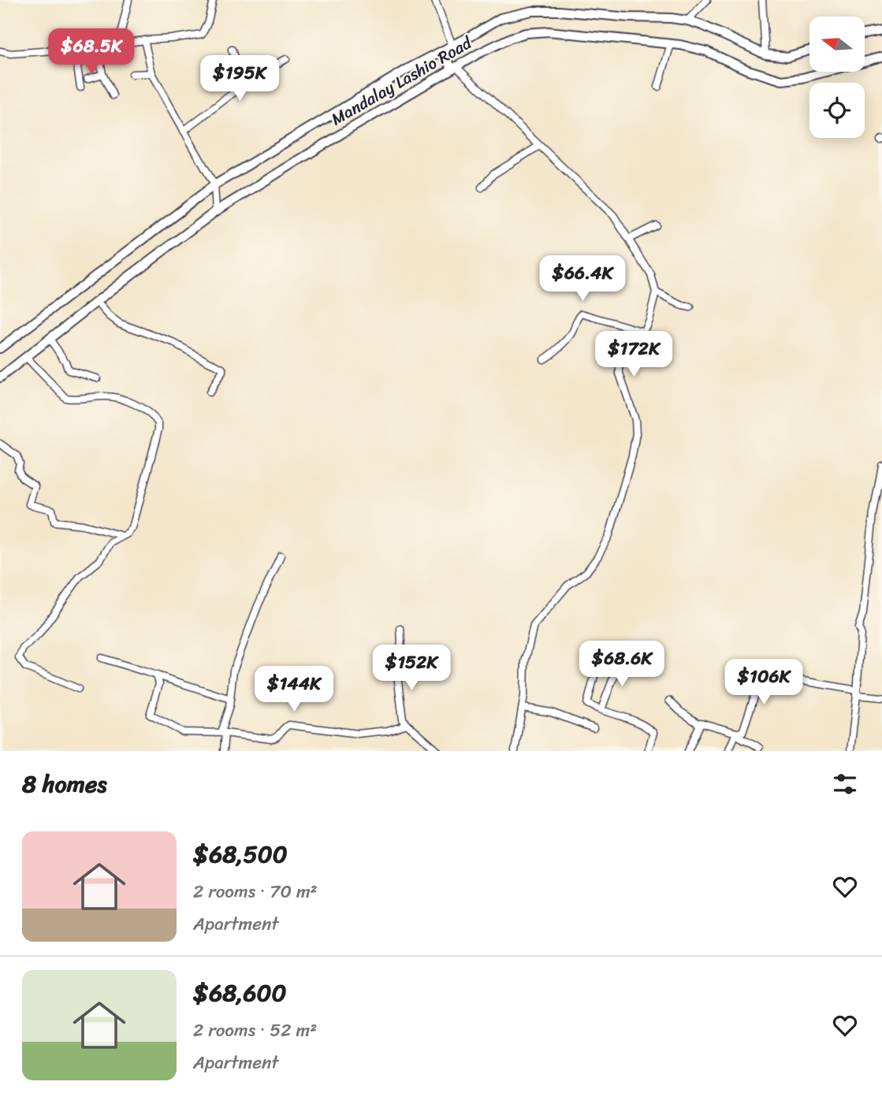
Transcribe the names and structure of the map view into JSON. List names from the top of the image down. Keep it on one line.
{"streets":{"highway":["Mandalay Lashio Road"]},"north":"left","page":{"price":["$68.5K","$195K","$66.4K","$172K","$68.6K","$152K","$106K","$144K"],"heading":"8 homes","list":[{"name":"$68,500","note":"2 rooms · 70 m² · Apartment"},{"name":"$68,600","note":"2 rooms · 52 m² · Apartment"}]}}
